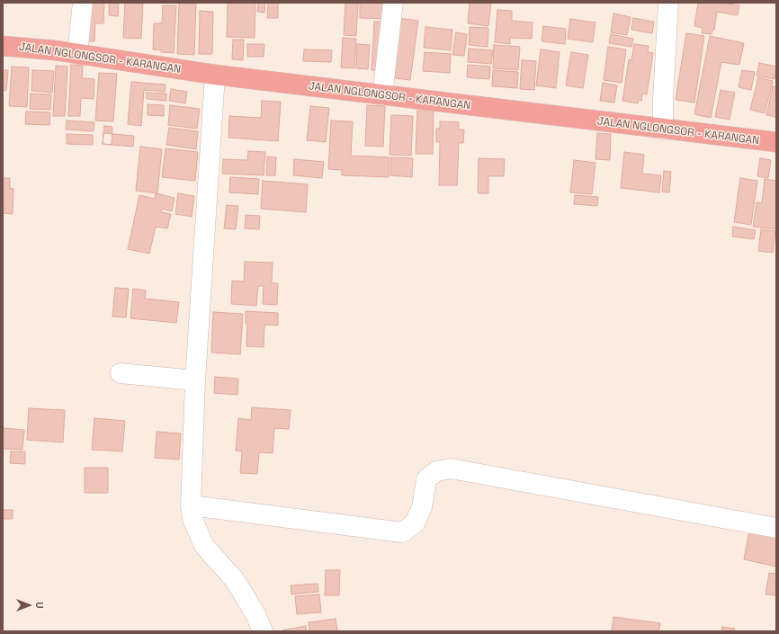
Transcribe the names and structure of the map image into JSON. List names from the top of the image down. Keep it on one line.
{"streets":{"highway":["JALAN NGLONGSOR - KARANGAN"]},"north":"right"}
